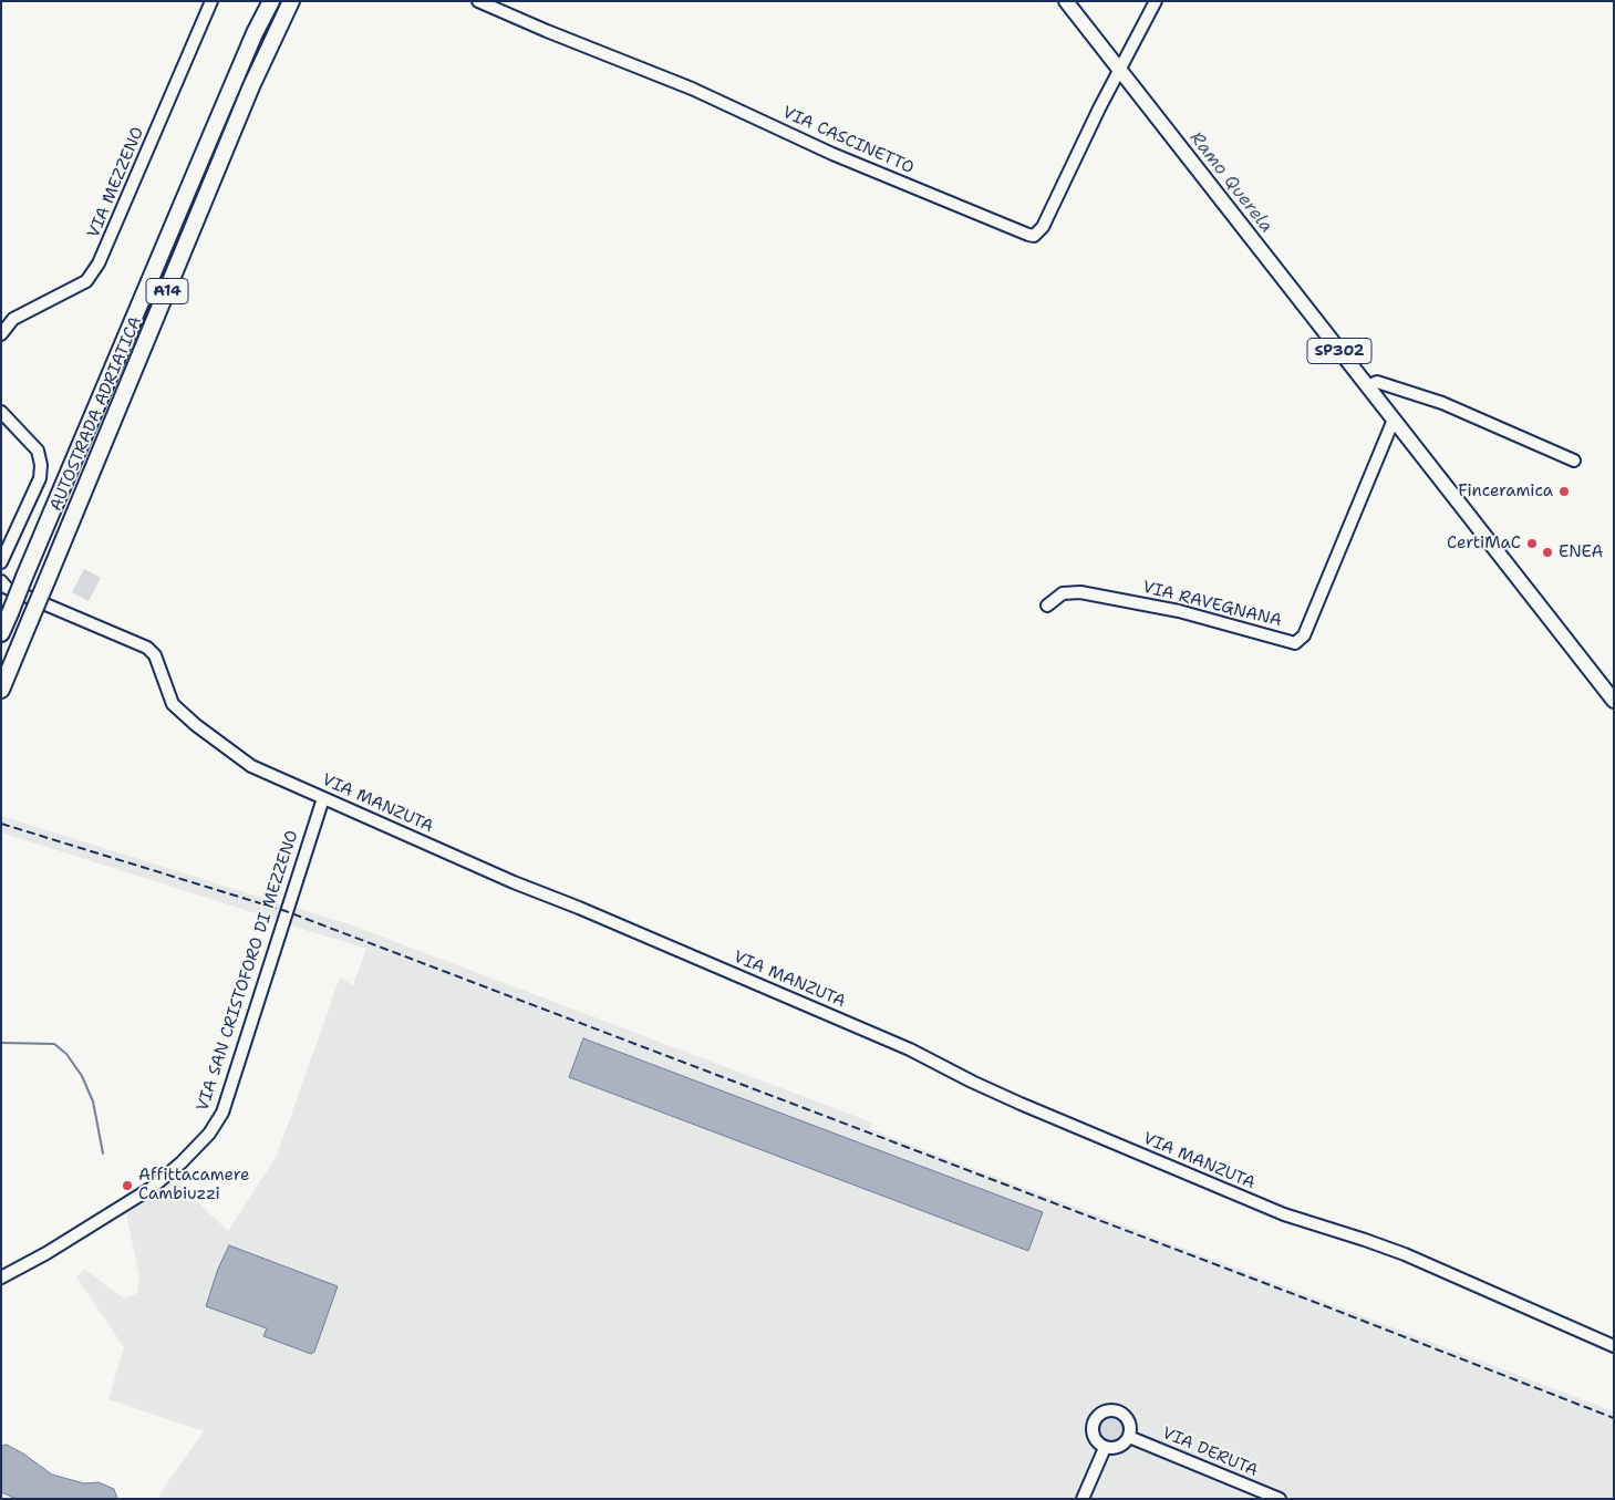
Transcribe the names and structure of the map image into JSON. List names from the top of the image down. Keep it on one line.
{"streets":{"highway":["A14","AUTOSTRADA ADRIATICA"],"main road":["SP302"],"street":["VIA CASCINETTO","VIA MEZZENO","VIA RAVEGNANA","VIA MANZUTA","VIA SAN CRISTOFORO DI MEZZENO","VIA DERUTA"]},"crossings":[["VIA CASCINETTO","SP302"],["SP302","VIA RAVEGNANA"],["VIA MANZUTA","VIA SAN CRISTOFORO DI MEZZENO"]],"water":["Ramo Querela"],"places":["Finceramica","CertiMaC","ENEA","Affittacamere Cambiuzzi"]}
